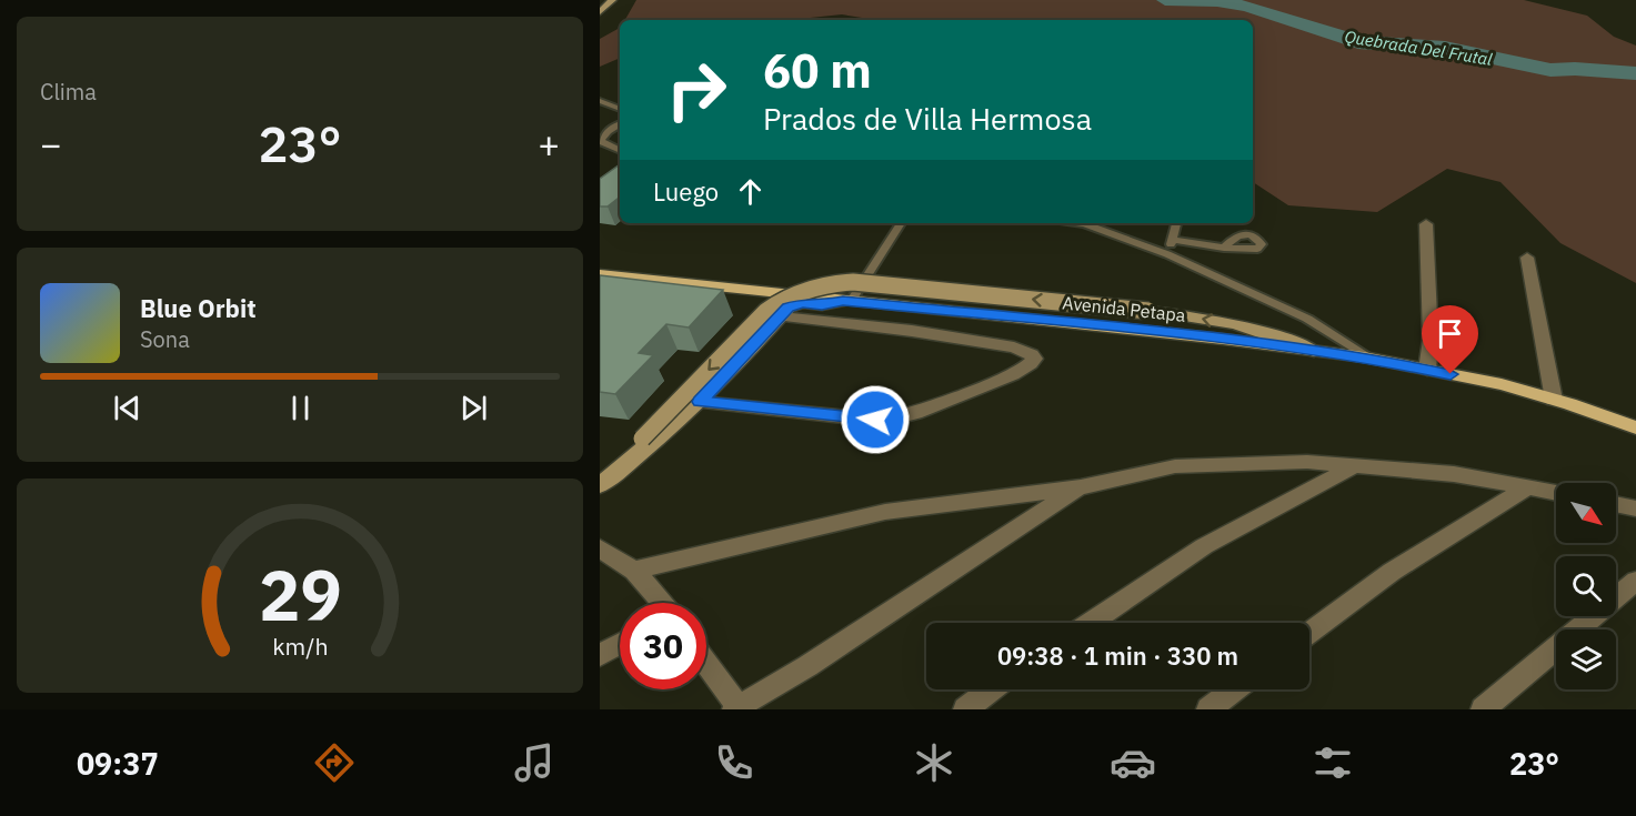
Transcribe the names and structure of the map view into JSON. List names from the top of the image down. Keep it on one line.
{"streets":{"main road":["Avenida Petapa"]},"water":["Quebrada Del Frutal"],"north":"bottom right","page":{"tile":"Clima","turn":["60 m","Prados de Villa Hermosa"],"heat":["−","23°","+"],"then":"Luego","song":["Blue Orbit","Sona"],"limit":"30","trip":"09:38 · 1 min · 330 m","tabs":["09:37","23°"],"gauge":["29","km/h"]}}
